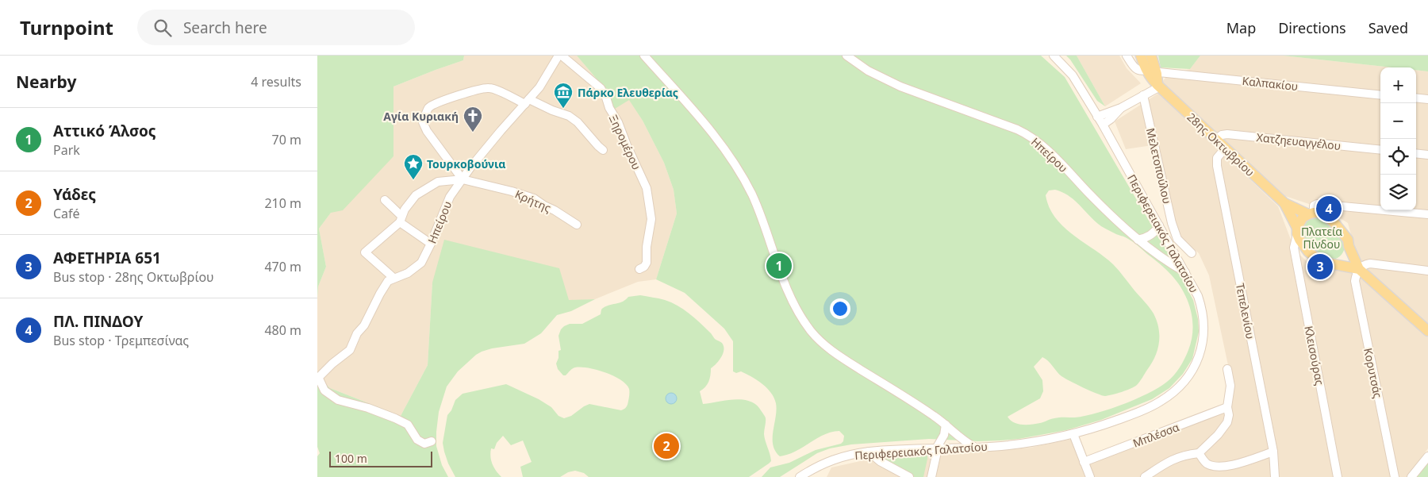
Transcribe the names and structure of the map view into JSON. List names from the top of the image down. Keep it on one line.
{"streets":{"main road":["28ης Οκτωβρίου"],"street":["Καλπακίου","Χατζηευαγγέλου","Ξηρομέρου","Ηπείρου","Μελετοπούλου","Κρήτης","Περιφερειακός Γαλατσίου","Τεπελενίου","Κλεισούρας","Κορυτσάς","Μπλέσσα"]},"crossings":[["Χατζηευαγγέλου","28ης Οκτωβρίου"],["28ης Οκτωβρίου","Τεπελενίου"],["28ης Οκτωβρίου","Κλεισούρας"],["28ης Οκτωβρίου","Κορυτσάς"],["Ηπείρου","Κρήτης"],["Ηπείρου","Περιφερειακός Γαλατσίου"]],"parks":["Πλατεία Πίνδου"],"places":{"museum":["Πάρκο Ελευθερίας"],"church":["Αγία Κυριακή"],"place":["Τουρκοβούνια"]},"scale_bar":"100 m","page":{"header":"Turnpoint","search":"Search here","nav":["Map","Directions","Saved"],"heading":["Nearby","4 results"],"map_buttons":["+","−"],"list":[{"mark":"1","name":"Αττικό Άλσος","note":"Park","value":"70 m"},{"mark":"2","name":"Υάδες","note":"Café","value":"210 m"},{"mark":"3","name":"ΑΦΕΤΗΡΙΑ 651","note":"Bus stop · 28ης Οκτωβρίου","value":"470 m"},{"mark":"4","name":"ΠΛ. ΠΙΝΔΟΥ","note":"Bus stop · Τρεμπεσίνας","value":"480 m"}],"pins":["4","1","3","2"],"scale":"100 m"}}
